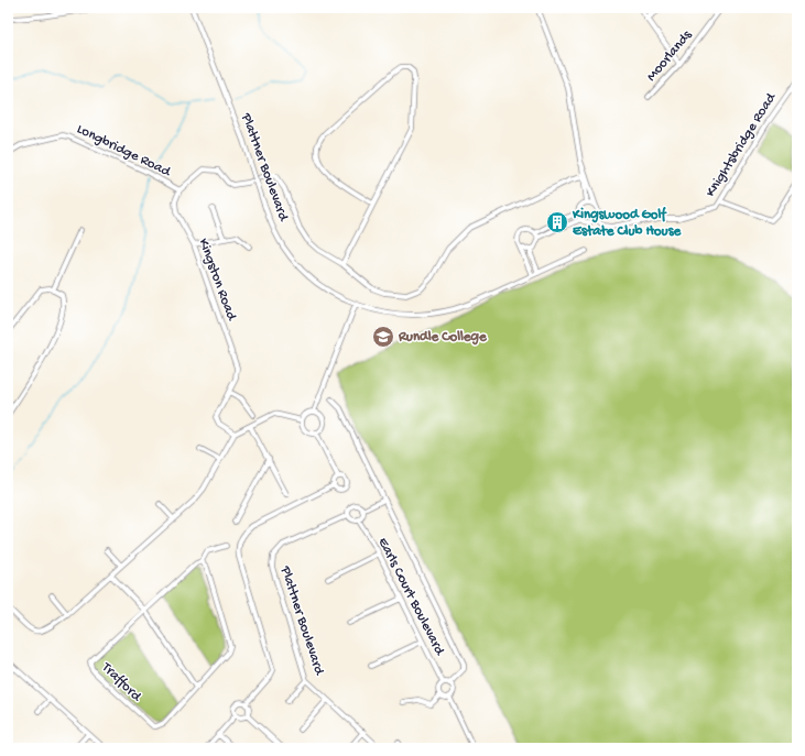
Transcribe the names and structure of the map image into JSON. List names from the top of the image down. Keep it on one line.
{"streets":{"street":["Moorlands","Knightsbridge Road","Longbridge Road","Plattner Boulevard","Kingston Road","Earls Court Boulevard","Trafford"]},"crossings":[["Longbridge Road","Kingston Road"],["Plattner Boulevard","Earls Court Boulevard"]],"places":{"building":["Kingswood Golf Estate Club House"],"school or university":["Rundle College"]}}
